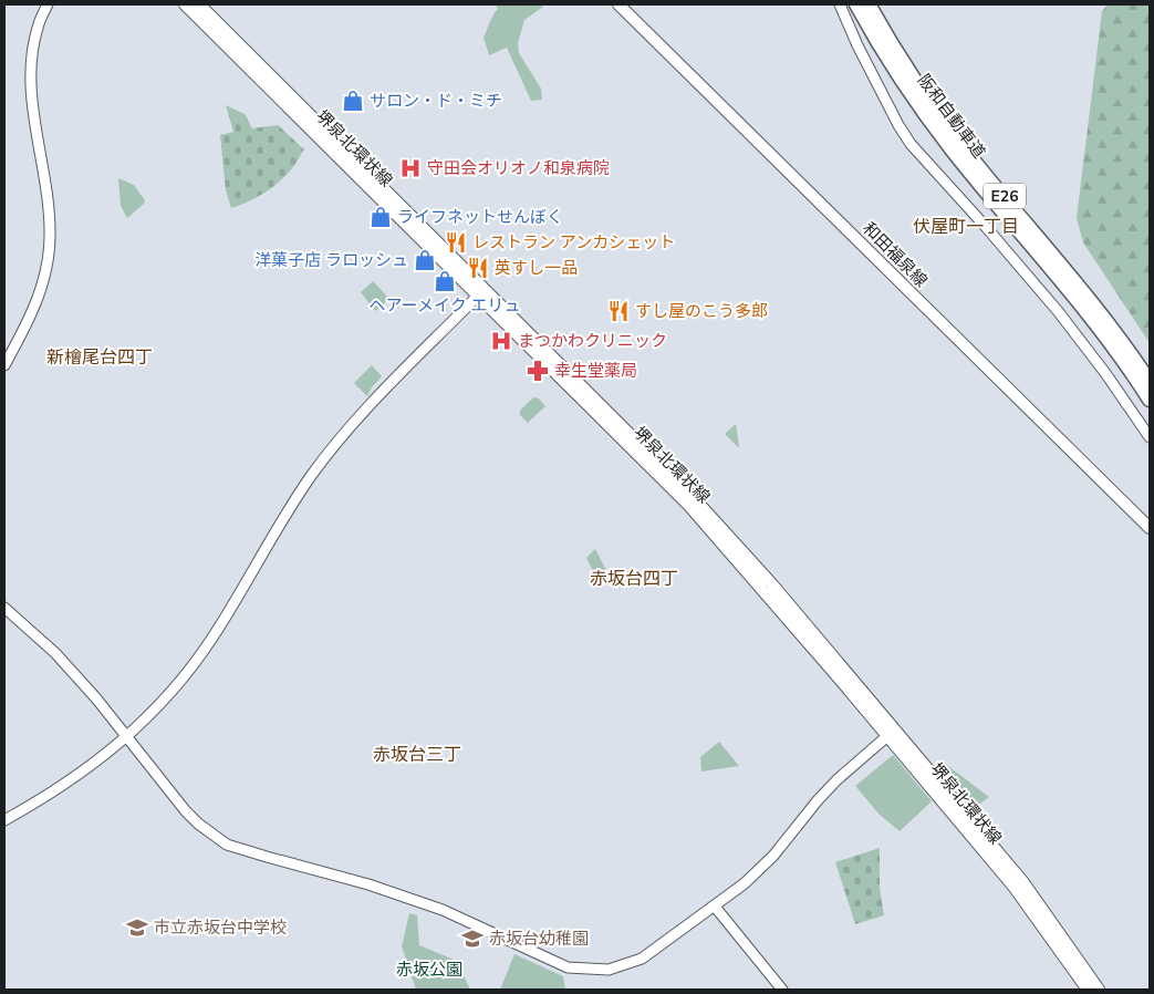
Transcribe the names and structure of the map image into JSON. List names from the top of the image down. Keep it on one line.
{"streets":{"highway":["阪和自動車道","E26"],"main road":["堺泉北環状線","和田福泉線"]},"districts":["伏屋町一丁目","新檜尾台四丁","赤坂台四丁","赤坂台三丁"],"parks":["赤坂公園"],"places":{"shop":["サロン・ド・ミチ","ライフネットせんぼく","洋菓子店 ラロッシュ","ヘアーメイク エリュ"],"hospital":["守田会オリオノ和泉病院","まつかわクリニック"],"restaurant":["レストラン アンカシェット","英すし一品","すし屋のこう多郎"],"pharmacy":["幸生堂薬局"],"school or university":["市立赤坂台中学校","赤坂台幼稚園"]}}
